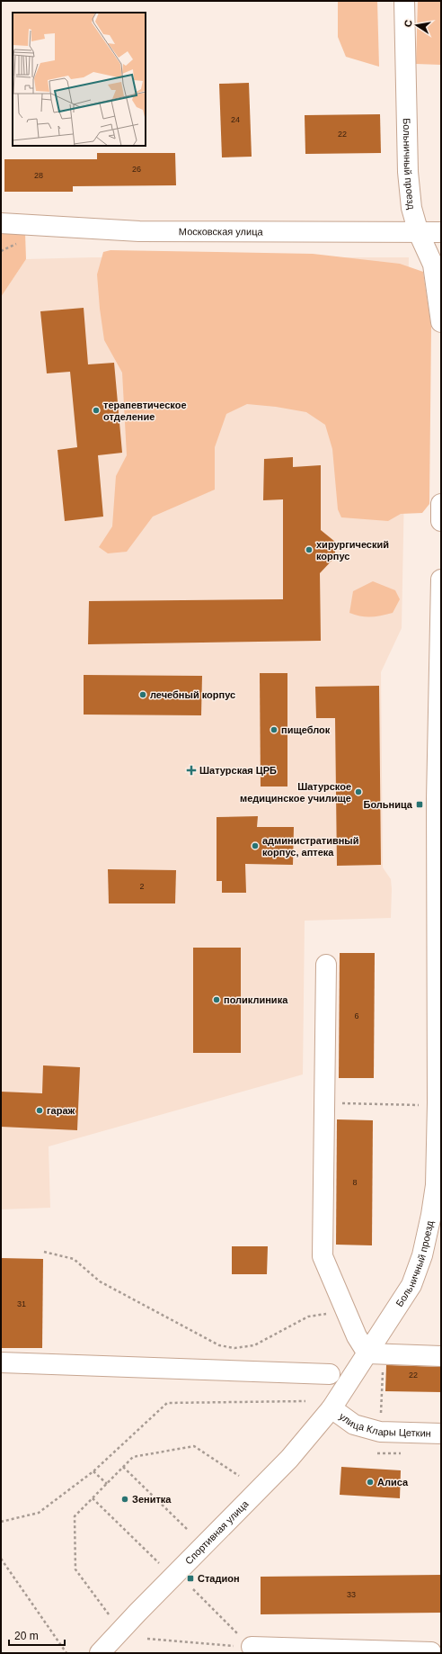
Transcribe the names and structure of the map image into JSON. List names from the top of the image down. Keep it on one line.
{"streets":{"street":["Больничный проезд","Московская улица","улица Клары Цеткин","Спортивная улица"]},"crossings":[["Больничный проезд","Московская улица"],["Больничный проезд","улица Клары Цеткин"],["Больничный проезд","Спортивная улица"],["улица Клары Цеткин","Спортивная улица"]],"places":{"other":["терапевтическое отделение","хирургический корпус","лечебный корпус","пищеблок","Шатурское медицинское училище","административный корпус, аптека","поликлиника","гараж","Алиса","Зенитка"],"health":["Шатурская ЦРБ"],"transit":["Больница","Стадион"]},"house_numbers":["24","22","26","28","2","6","8","31","22","33"],"scale_bar":"20 m","north":"left"}
